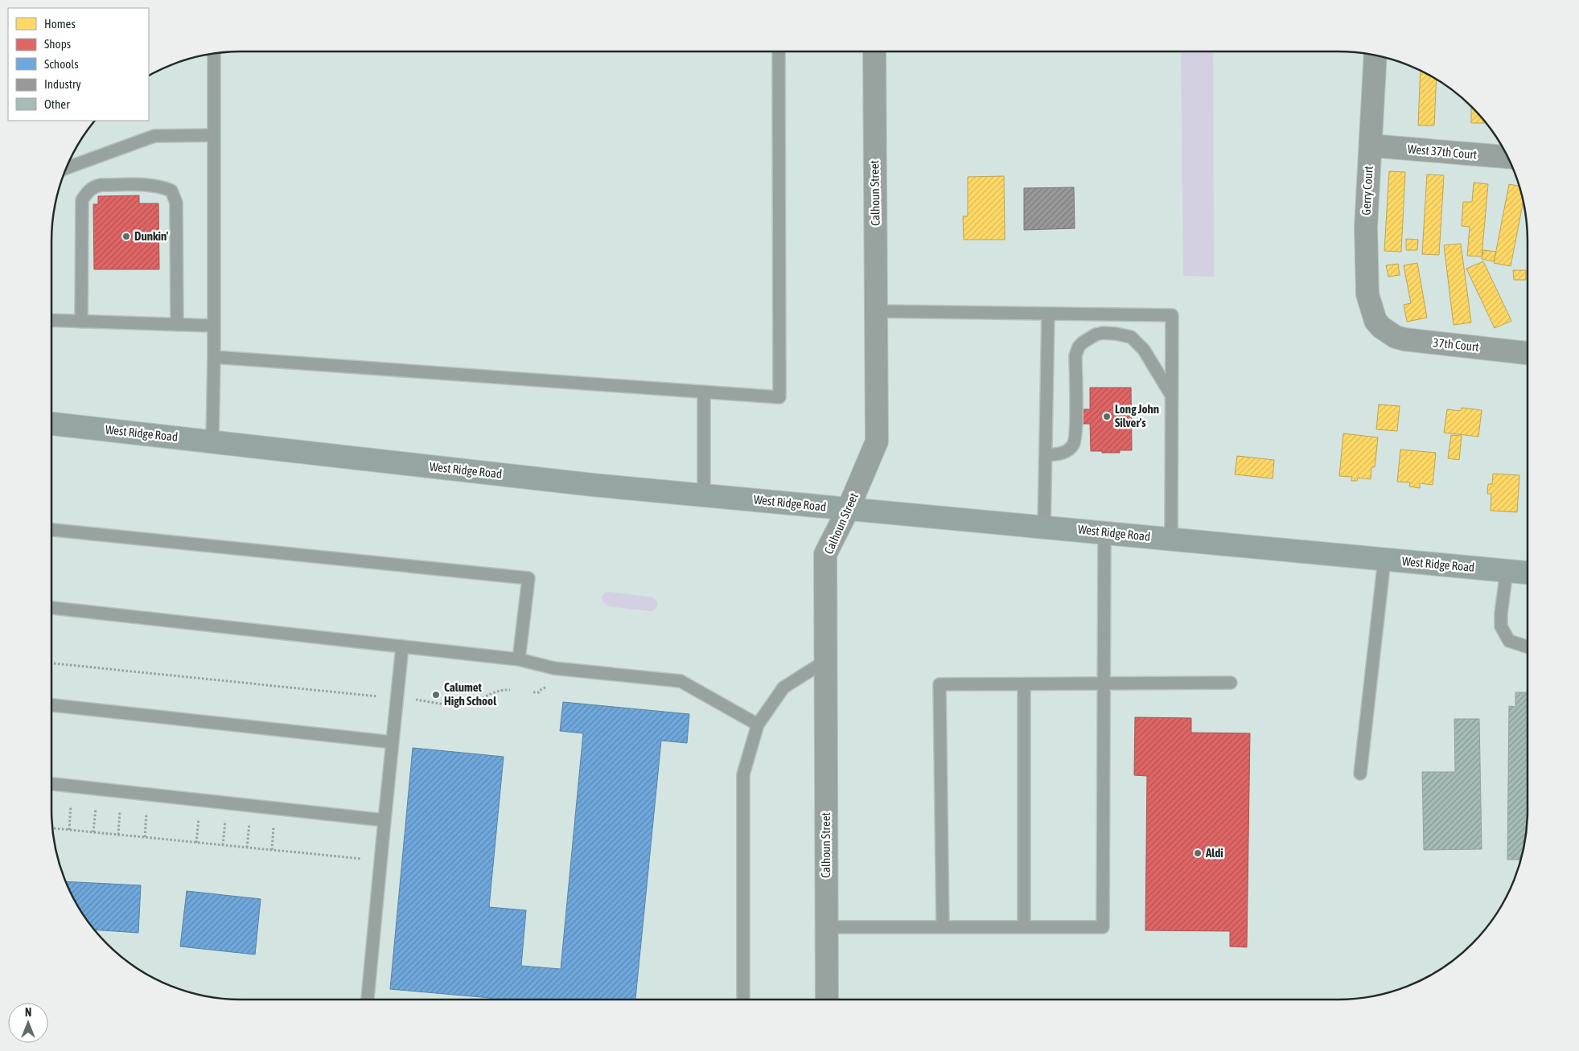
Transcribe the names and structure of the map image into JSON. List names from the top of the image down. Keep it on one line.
{"streets":{"main road":["West Ridge Road"],"street":["West 37th Court","Gerry Court","Calhoun Street","37th Court"]},"crossings":[["West 37th Court","Gerry Court"],["Gerry Court","37th Court"],["Calhoun Street","West Ridge Road"]],"places":["Dunkin'","Long John Silver's","Calumet High School","Aldi"],"legend":["Homes","Shops","Schools","Industry","Other"],"north":"top"}
